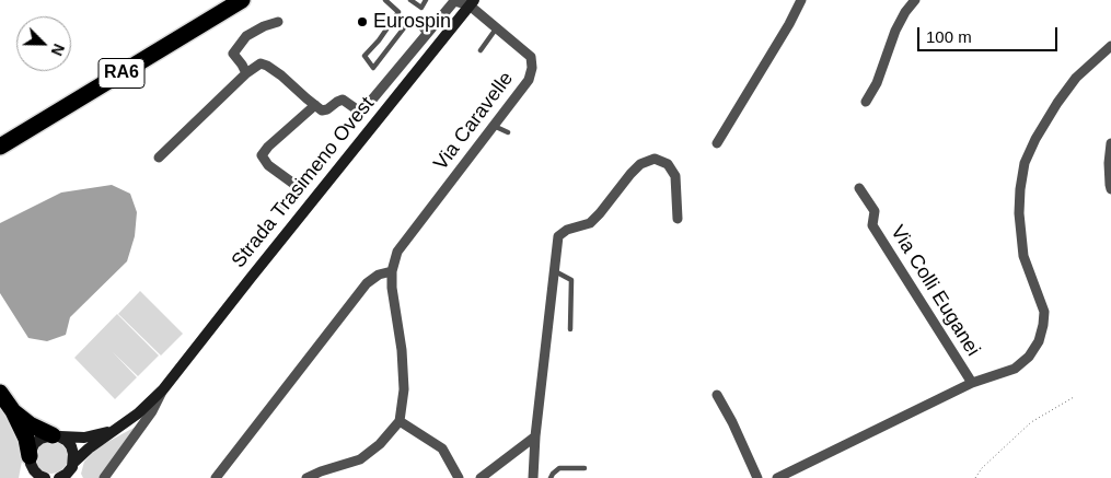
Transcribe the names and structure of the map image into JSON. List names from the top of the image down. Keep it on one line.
{"streets":{"highway":["RA6"],"main road":["Strada Trasimeno Ovest"],"street":["Via Caravelle","Via Colli Euganei"]},"crossings":[["Via Caravelle","Strada Trasimeno Ovest"]],"places":["Eurospin"],"scale_bar":"100 m","north":"bottom right"}
